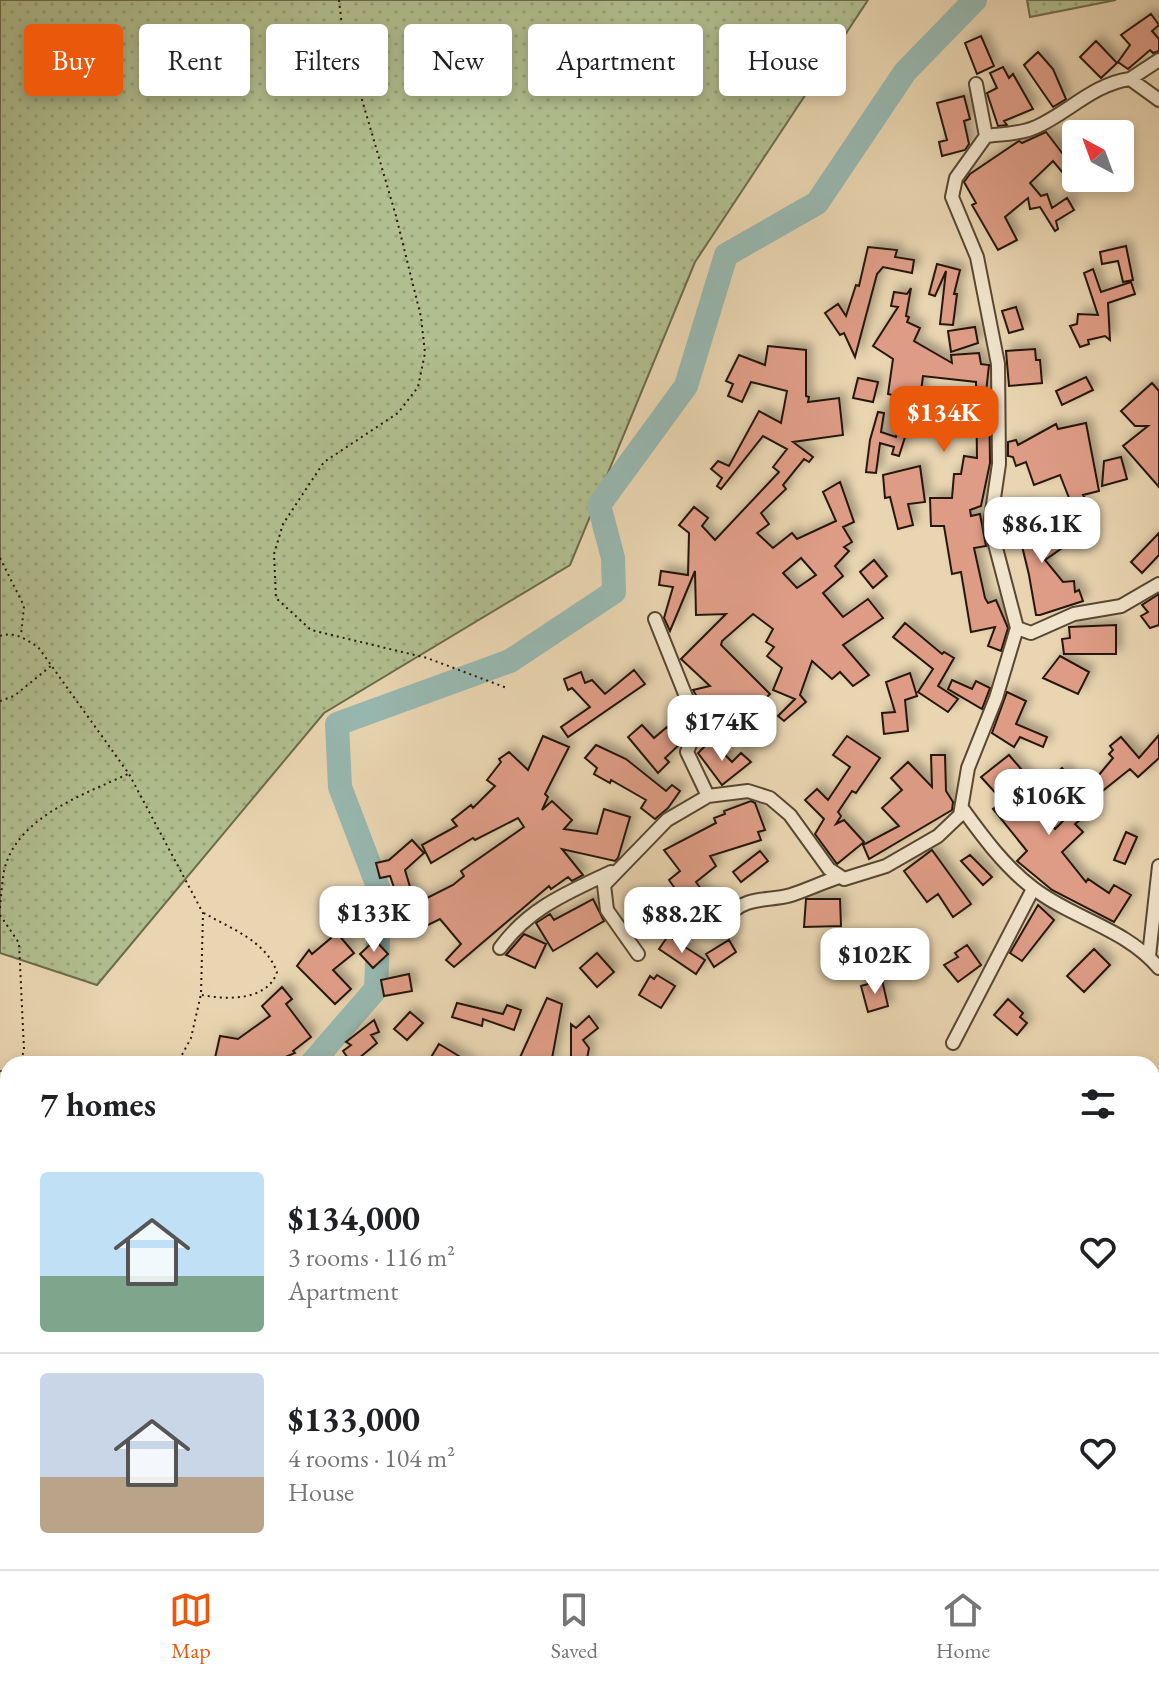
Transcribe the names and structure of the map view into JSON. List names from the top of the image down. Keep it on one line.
{"north":"top left","page":{"chip":["Buy","Rent","Filters","New","Apartment","House"],"price":["$134K","$86.1K","$174K","$106K","$133K","$88.2K","$102K"],"heading":"7 homes","list":[{"name":"$134,000","note":"3 rooms · 116 m² · Apartment"},{"name":"$133,000","note":"4 rooms · 104 m² · House"}],"tabs":["Map","Saved","Home"]}}
